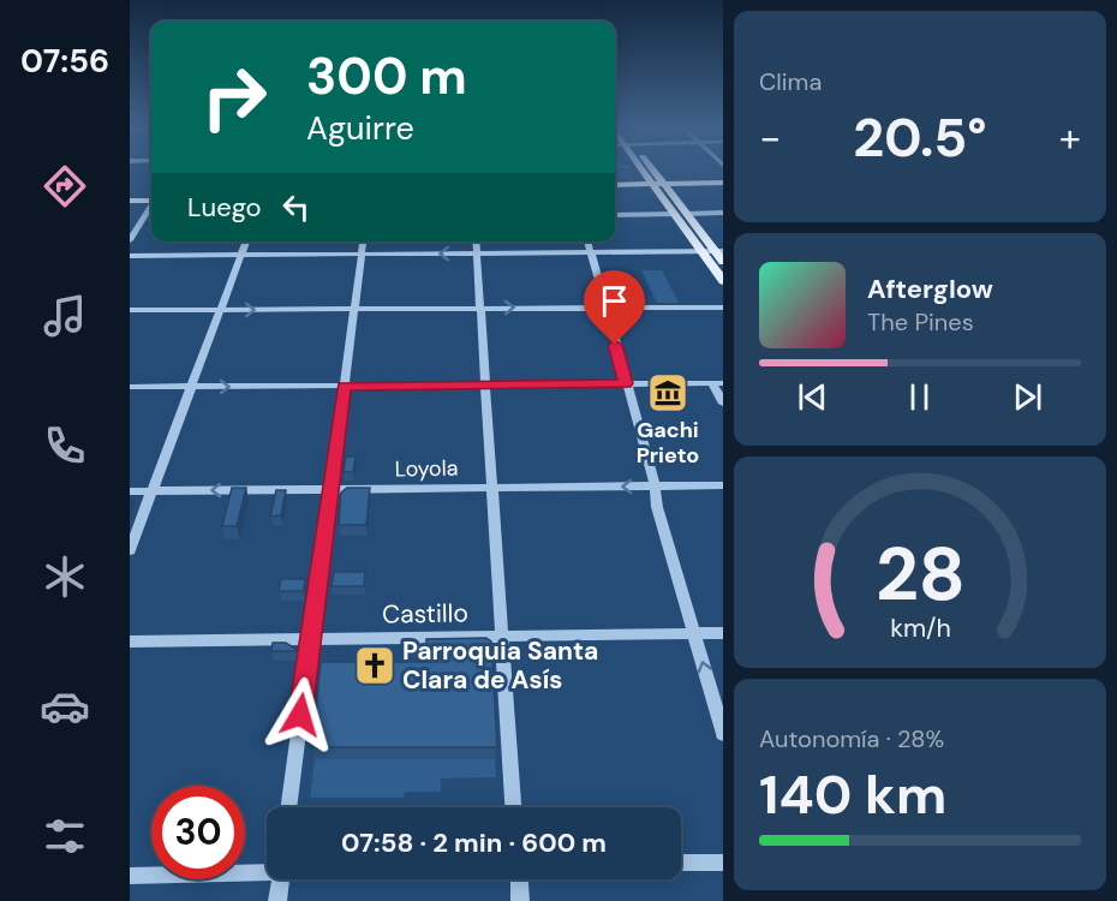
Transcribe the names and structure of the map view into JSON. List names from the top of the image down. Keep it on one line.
{"streets":{"street":["Loyola","Castillo"]},"one_way":["Loyola"],"places":{"museum":["Gachi Prieto"],"church":["Parroquia Santa Clara de Asís"]},"page":{"tabs":"07:56","tile":["Clima",["Autonomía · 28%","140 km"]],"turn":["300 m","Aguirre"],"heat":["−","20.5°","+"],"then":"Luego","song":["Afterglow","The Pines"],"limit":"30","trip":"07:58 · 2 min · 600 m","gauge":["28","km/h"]}}
